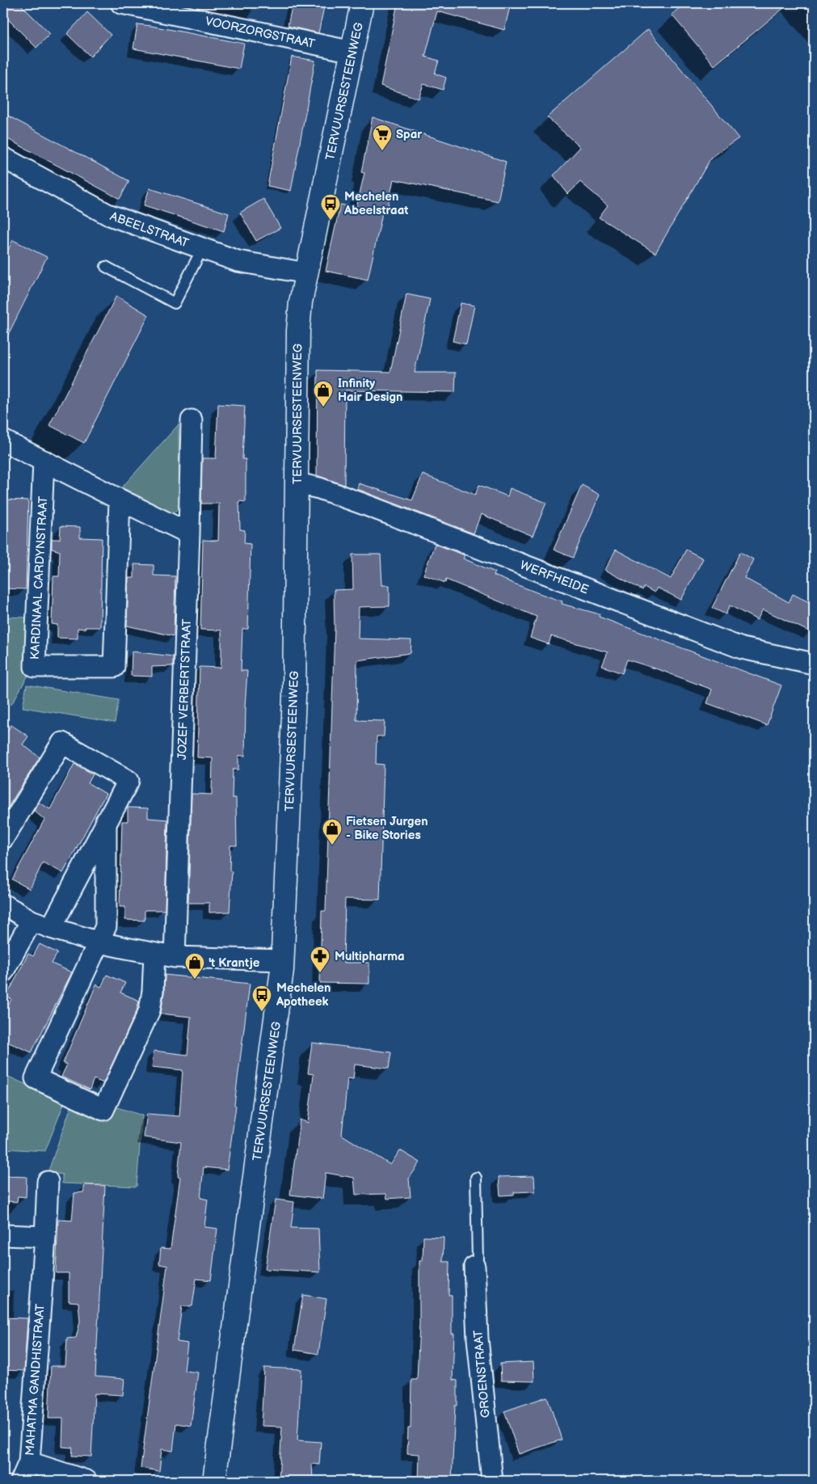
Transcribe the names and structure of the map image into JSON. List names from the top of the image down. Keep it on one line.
{"streets":{"street":["VOORZORGSTRAAT","TERVUURSESTEENWEG","ABEELSTRAAT","WERFHEIDE","KARDINAAL CARDYNSTRAAT","JOZEF VERBERTSTRAAT","GROENSTRAAT","MAHATMA GANDHISTRAAT"]},"crossings":[["VOORZORGSTRAAT","TERVUURSESTEENWEG"],["TERVUURSESTEENWEG","ABEELSTRAAT"],["TERVUURSESTEENWEG","WERFHEIDE"]],"places":{"supermarket":["Spar"],"bus stop":["Mechelen Abeelstraat","Mechelen Apotheek"],"shop":["Infinity Hair Design","Fietsen Jurgen - Bike Stories","'t Krantje"],"pharmacy":["Multipharma"]}}
